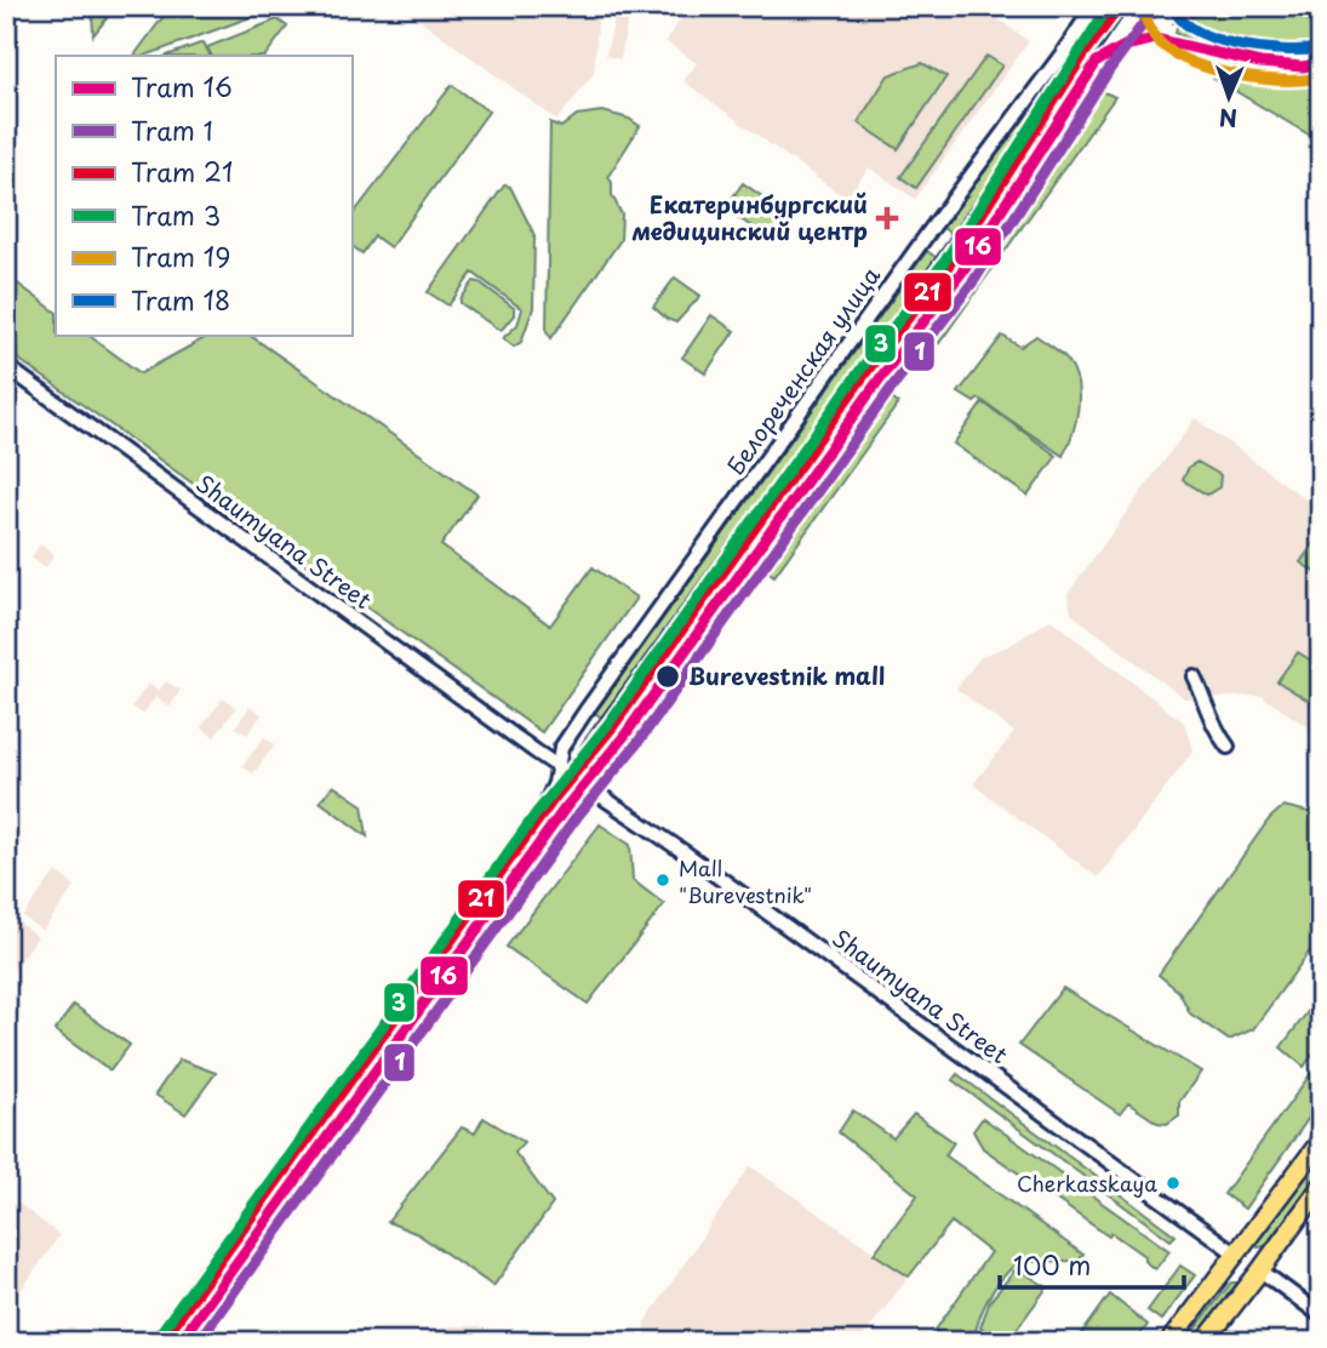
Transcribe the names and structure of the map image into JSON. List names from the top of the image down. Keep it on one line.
{"streets":{"street":["Белореченская улица","Shaumyana Street"]},"crossings":[["Белореченская улица","Shaumyana Street"]],"places":{"health":["Екатеринбургский медицинский центр"],"other":["Burevestnik mall","Mall \"Burevestnik\"","Cherkasskaya"]},"lines":["tram line 21","tram line 3","tram line 18","tram line 19","tram line 1","tram line 16"],"legend":["Tram 16","Tram 1","Tram 21","Tram 3","Tram 19","Tram 18"],"scale_bar":"100 m","north":"bottom"}
